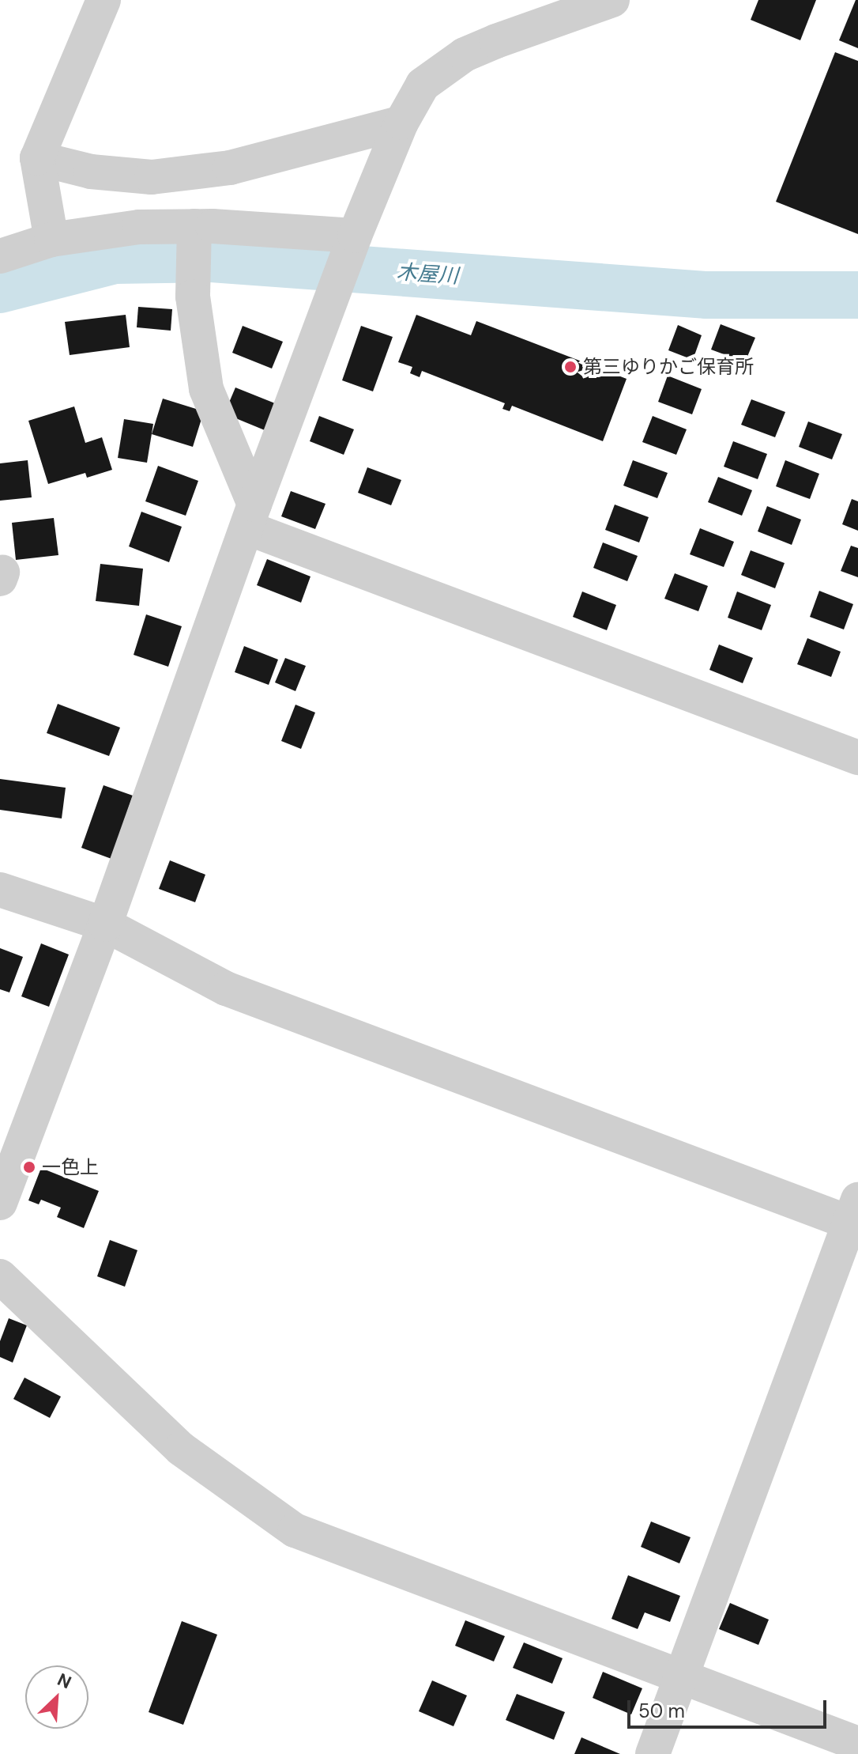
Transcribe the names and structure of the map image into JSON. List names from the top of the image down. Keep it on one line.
{"water":["木屋川"],"places":["第三ゆりかご保育所","一色上"],"scale_bar":"50 m","north":"top right"}
